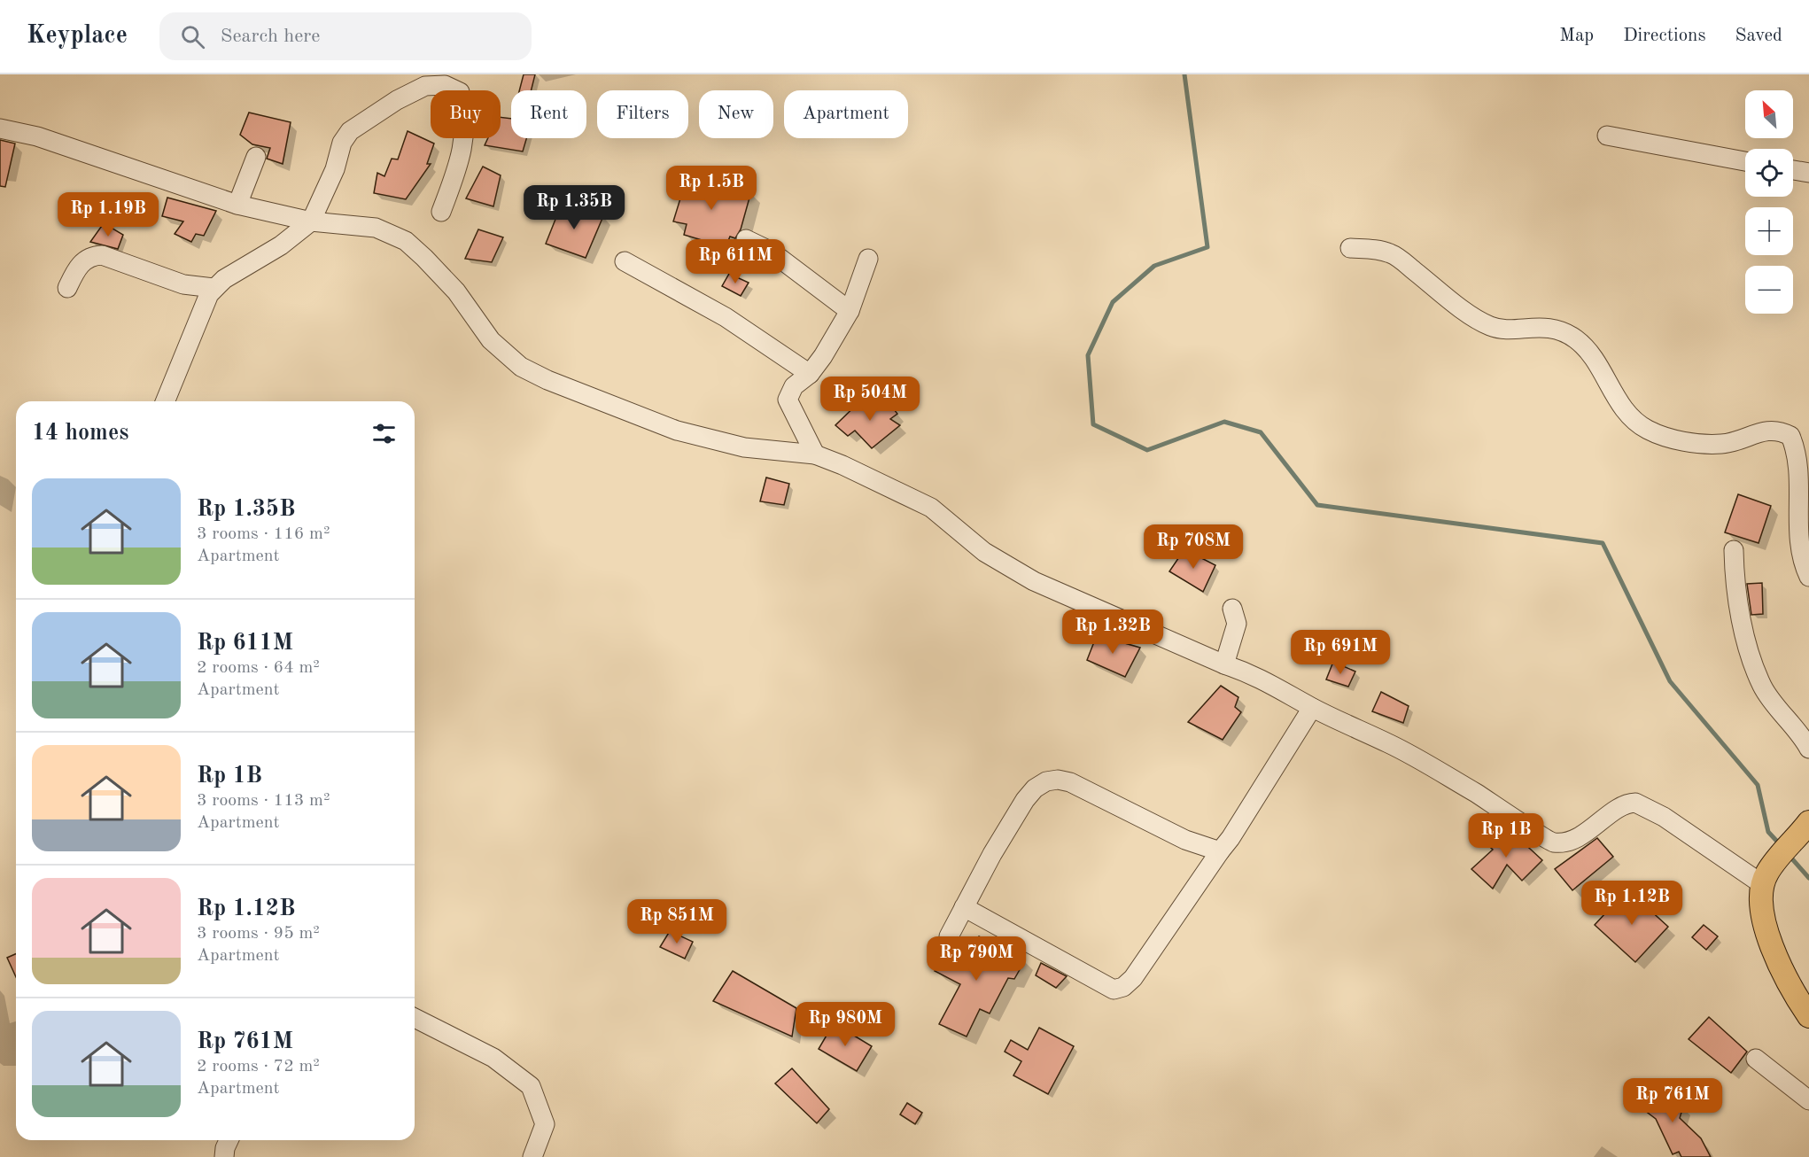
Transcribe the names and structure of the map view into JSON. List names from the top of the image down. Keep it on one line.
{"north":"top left","page":{"header":"Keyplace","search":"Search here","nav":["Map","Directions","Saved"],"map_buttons":["+","−"],"chip":["Buy","Rent","Filters","New","Apartment"],"price":["Rp 1.5B","Rp 1.35B","Rp 1.19B","Rp 611M","Rp 504M","Rp 708M","Rp 1.32B","Rp 691M","Rp 1B","Rp 1.12B","Rp 851M","Rp 790M","Rp 980M","Rp 761M"],"heading":"14 homes","list":[{"name":"Rp 1.35B","note":"3 rooms · 116 m² · Apartment"},{"name":"Rp 611M","note":"2 rooms · 64 m² · Apartment"},{"name":"Rp 1B","note":"3 rooms · 113 m² · Apartment"},{"name":"Rp 1.12B","note":"3 rooms · 95 m² · Apartment"},{"name":"Rp 761M","note":"2 rooms · 72 m² · Apartment"}]}}
